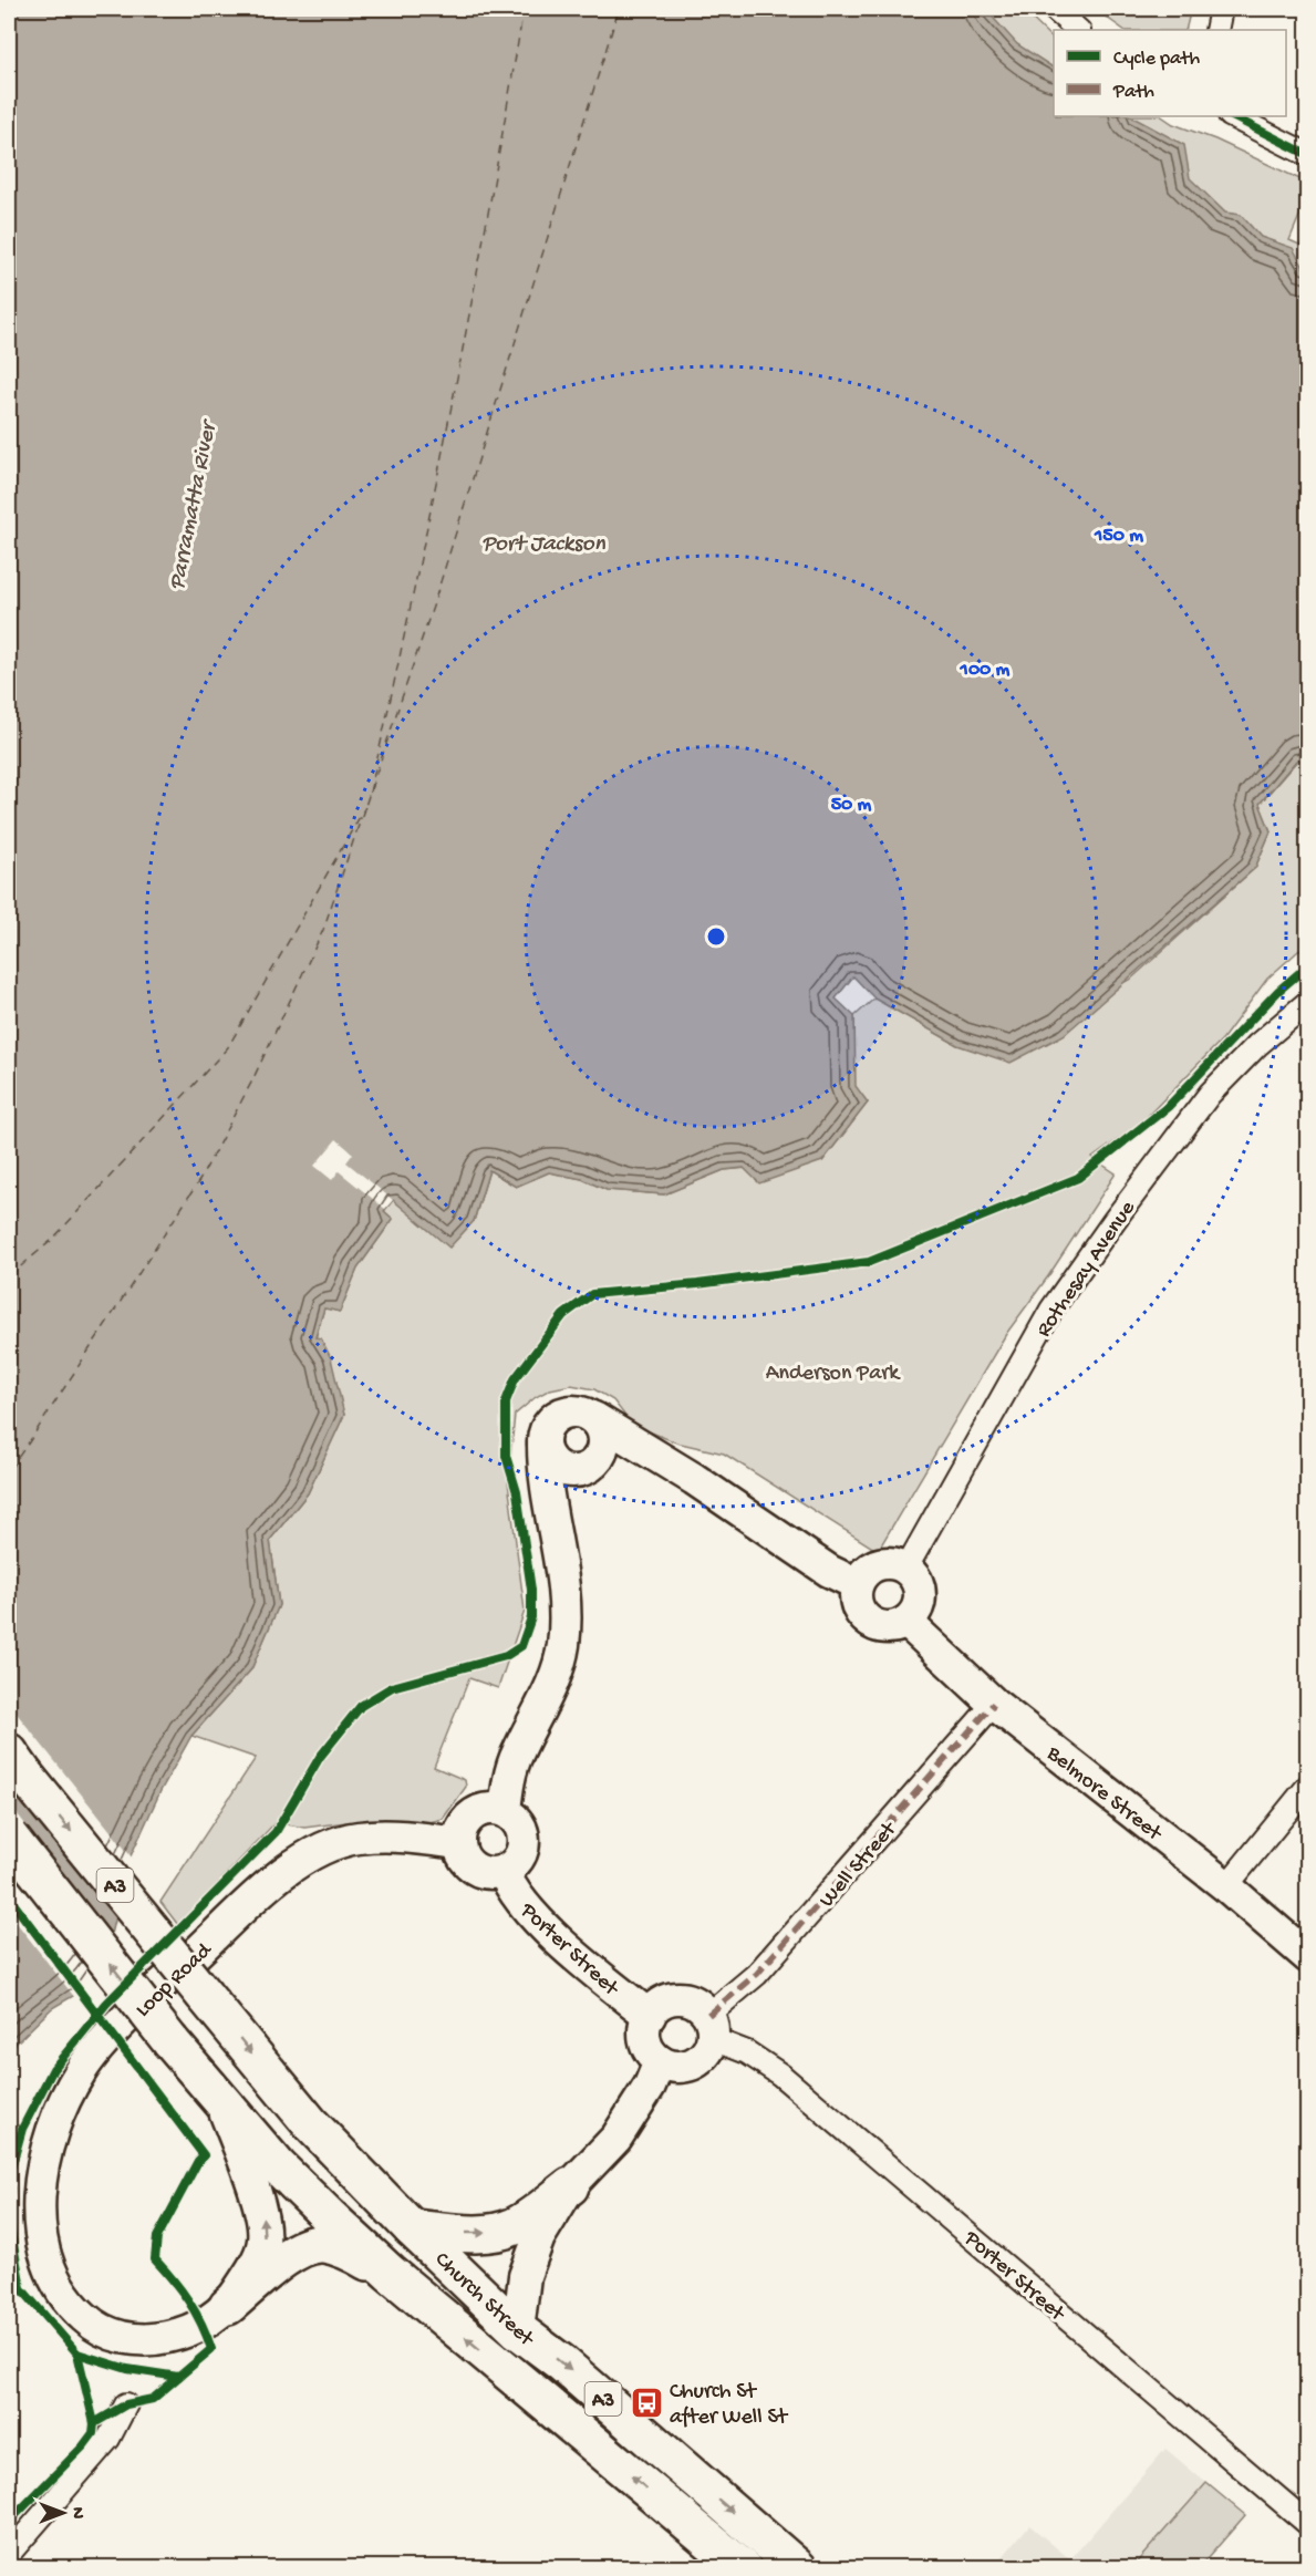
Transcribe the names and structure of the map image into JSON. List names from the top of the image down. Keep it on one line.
{"streets":{"highway":["A3","Church Street"],"main road":["Belmore Street","Porter Street","Loop Road"],"street":["Rothesay Avenue","Well Street"]},"crossings":[["Rothesay Avenue","Belmore Street"],["Belmore Street","Well Street"],["Well Street","Porter Street"],["Porter Street","Loop Road"],["Loop Road","Church Street"]],"water":["Parramatta River","Port Jackson"],"parks":["Anderson Park"],"places":{"bus stop":["Church St after Well St"]},"legend":["Cycle path","Path"],"north":"right","rings":["150 m","100 m","50 m"]}
